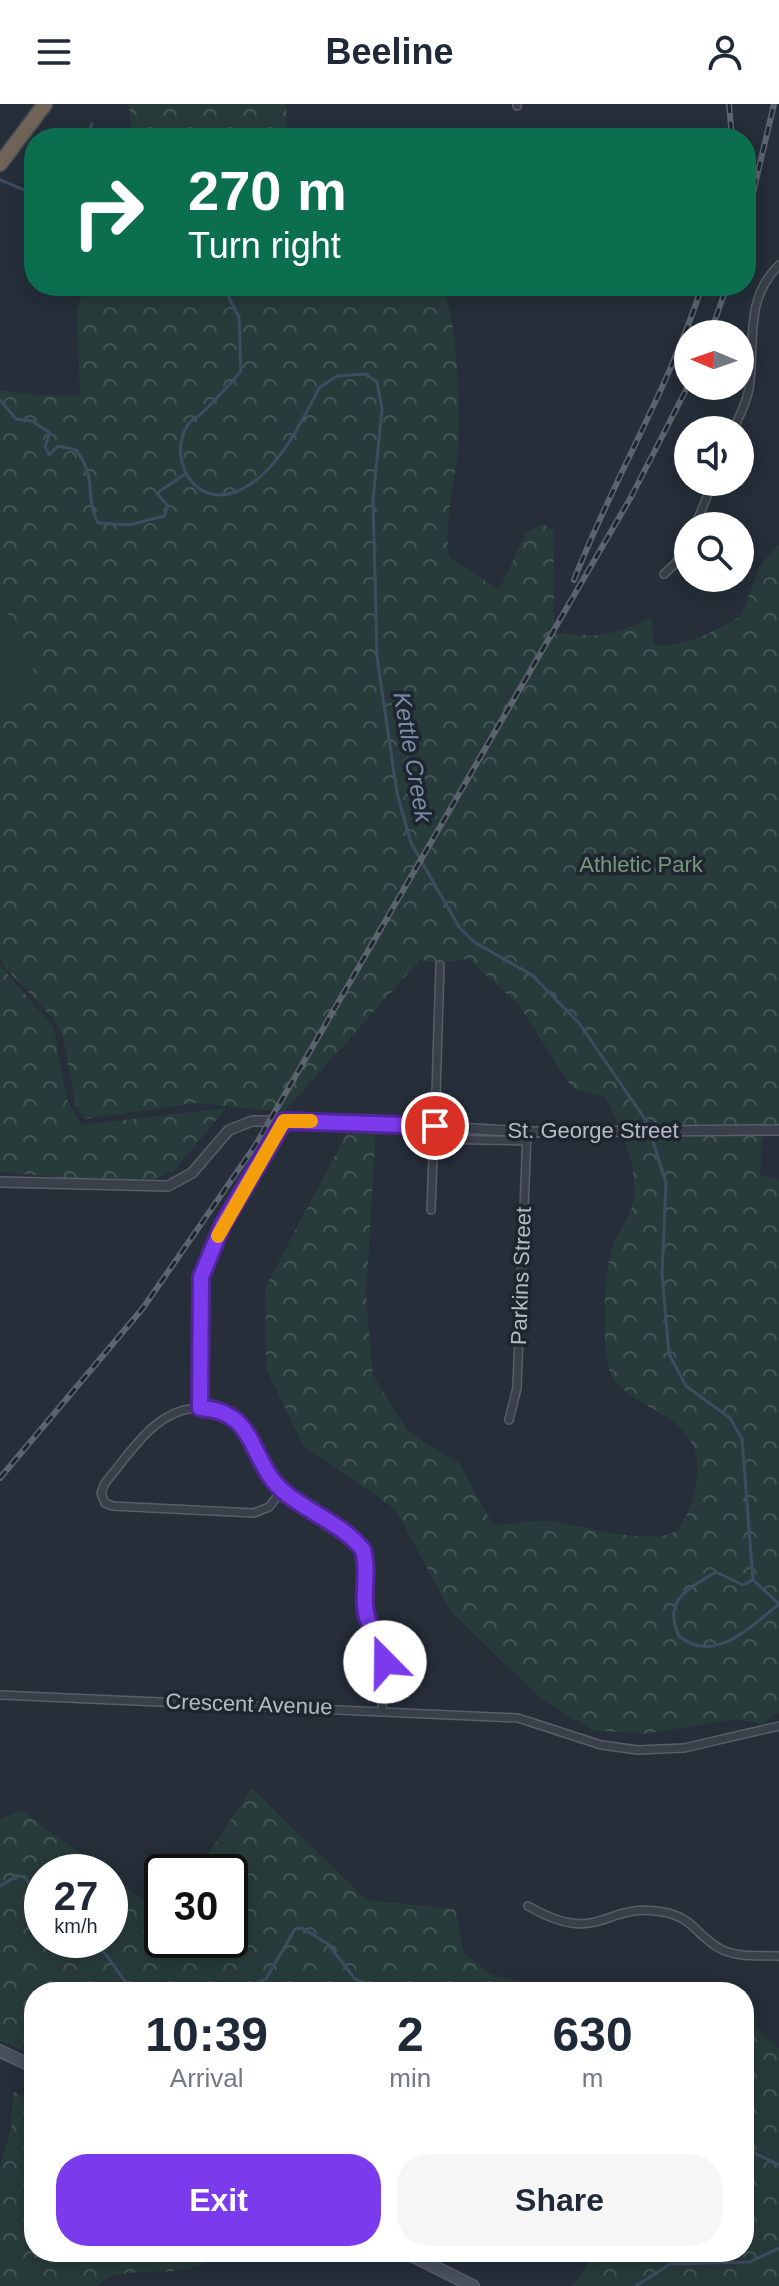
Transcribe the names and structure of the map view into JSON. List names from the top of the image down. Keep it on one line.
{"streets":{"street":["St. George Street","Parkins Street","Crescent Avenue"]},"crossings":[["St. George Street","Parkins Street"]],"water":["Kettle Creek"],"parks":["Athletic Park"],"north":"left","page":{"header":"Beeline","turn":["270 m","Turn right"],"speed":"27 km/h","limit":"30","eta":["10:39","Arrival","2","min","630","m"],"buttons":["Exit","Share"]}}
